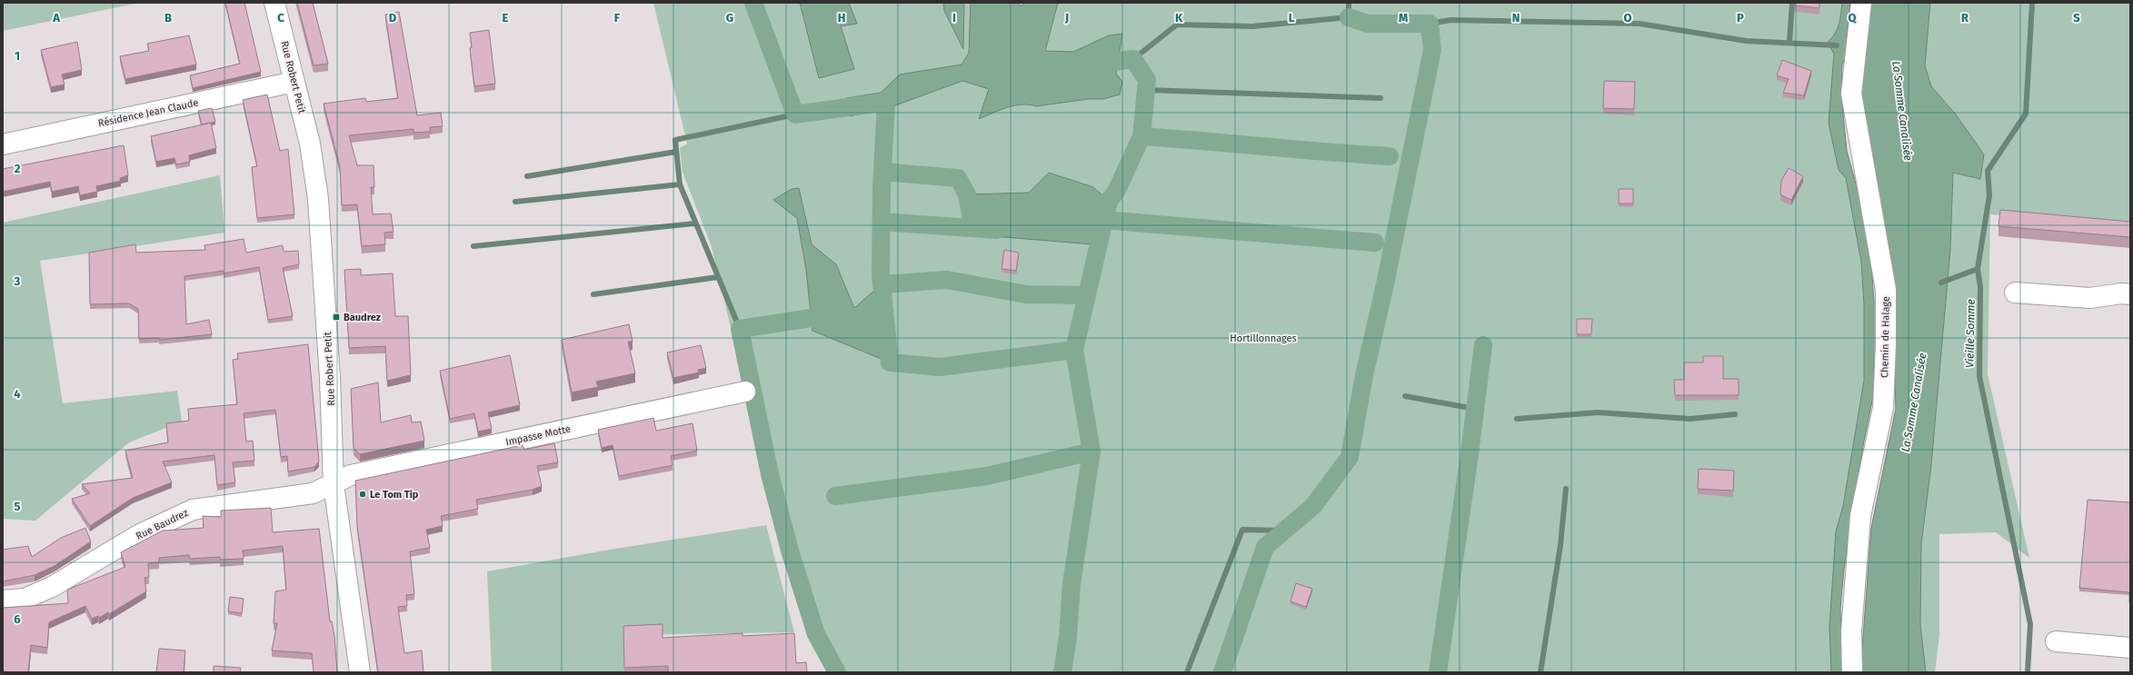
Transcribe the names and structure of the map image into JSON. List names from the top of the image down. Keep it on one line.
{"streets":{"street":["Rue Robert Petit","Résidence Jean Claude","Chemin de Halage","Impasse Motte","Rue Baudrez"]},"crossings":[["Rue Robert Petit","Résidence Jean Claude"],["Rue Robert Petit","Impasse Motte"],["Rue Robert Petit","Rue Baudrez"],["Impasse Motte","Rue Baudrez"]],"water":["La Somme Canalisée","Vieille Somme"],"parks":["Hortillonnages"],"places":{"transit":["Baudrez"],"other":["Le Tom Tip"]},"grid":{"columns":["A","B","C","D","E","F","G","H","I","J","K","L","M","N","O","P","Q","R","S"],"rows":["1","2","3","4","5","6"]}}
